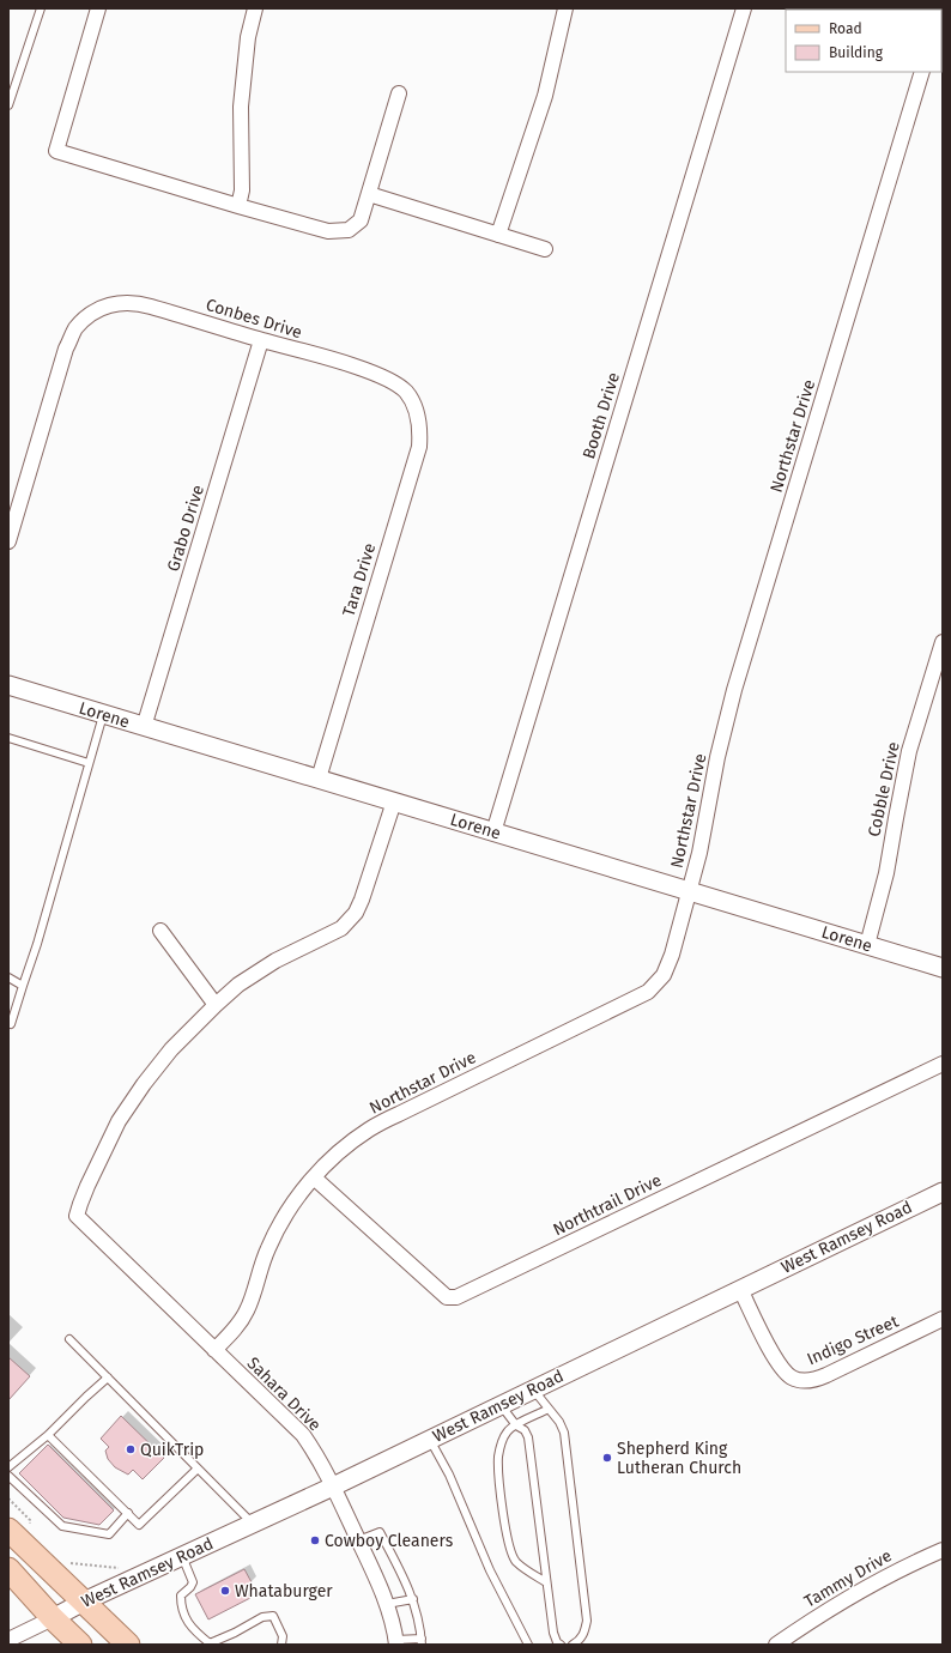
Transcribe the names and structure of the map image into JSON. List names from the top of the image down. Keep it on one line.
{"streets":{"street":["Conbes Drive","Booth Drive","Northstar Drive","Grabo Drive","Tara Drive","Lorene","Cobble Drive","Northtrail Drive","West Ramsey Road","Indigo Street","Sahara Drive","Tammy Drive"]},"crossings":[["Conbes Drive","Grabo Drive"],["Conbes Drive","Tara Drive"],["Booth Drive","Lorene"],["Northstar Drive","Lorene"],["Northstar Drive","Northtrail Drive"],["Northstar Drive","Sahara Drive"],["Grabo Drive","Lorene"],["Tara Drive","Lorene"],["Lorene","Cobble Drive"],["West Ramsey Road","Indigo Street"],["West Ramsey Road","Sahara Drive"]],"places":["QuikTrip","Shepherd King Lutheran Church","Cowboy Cleaners","Whataburger"],"legend":["Road","Building"]}
